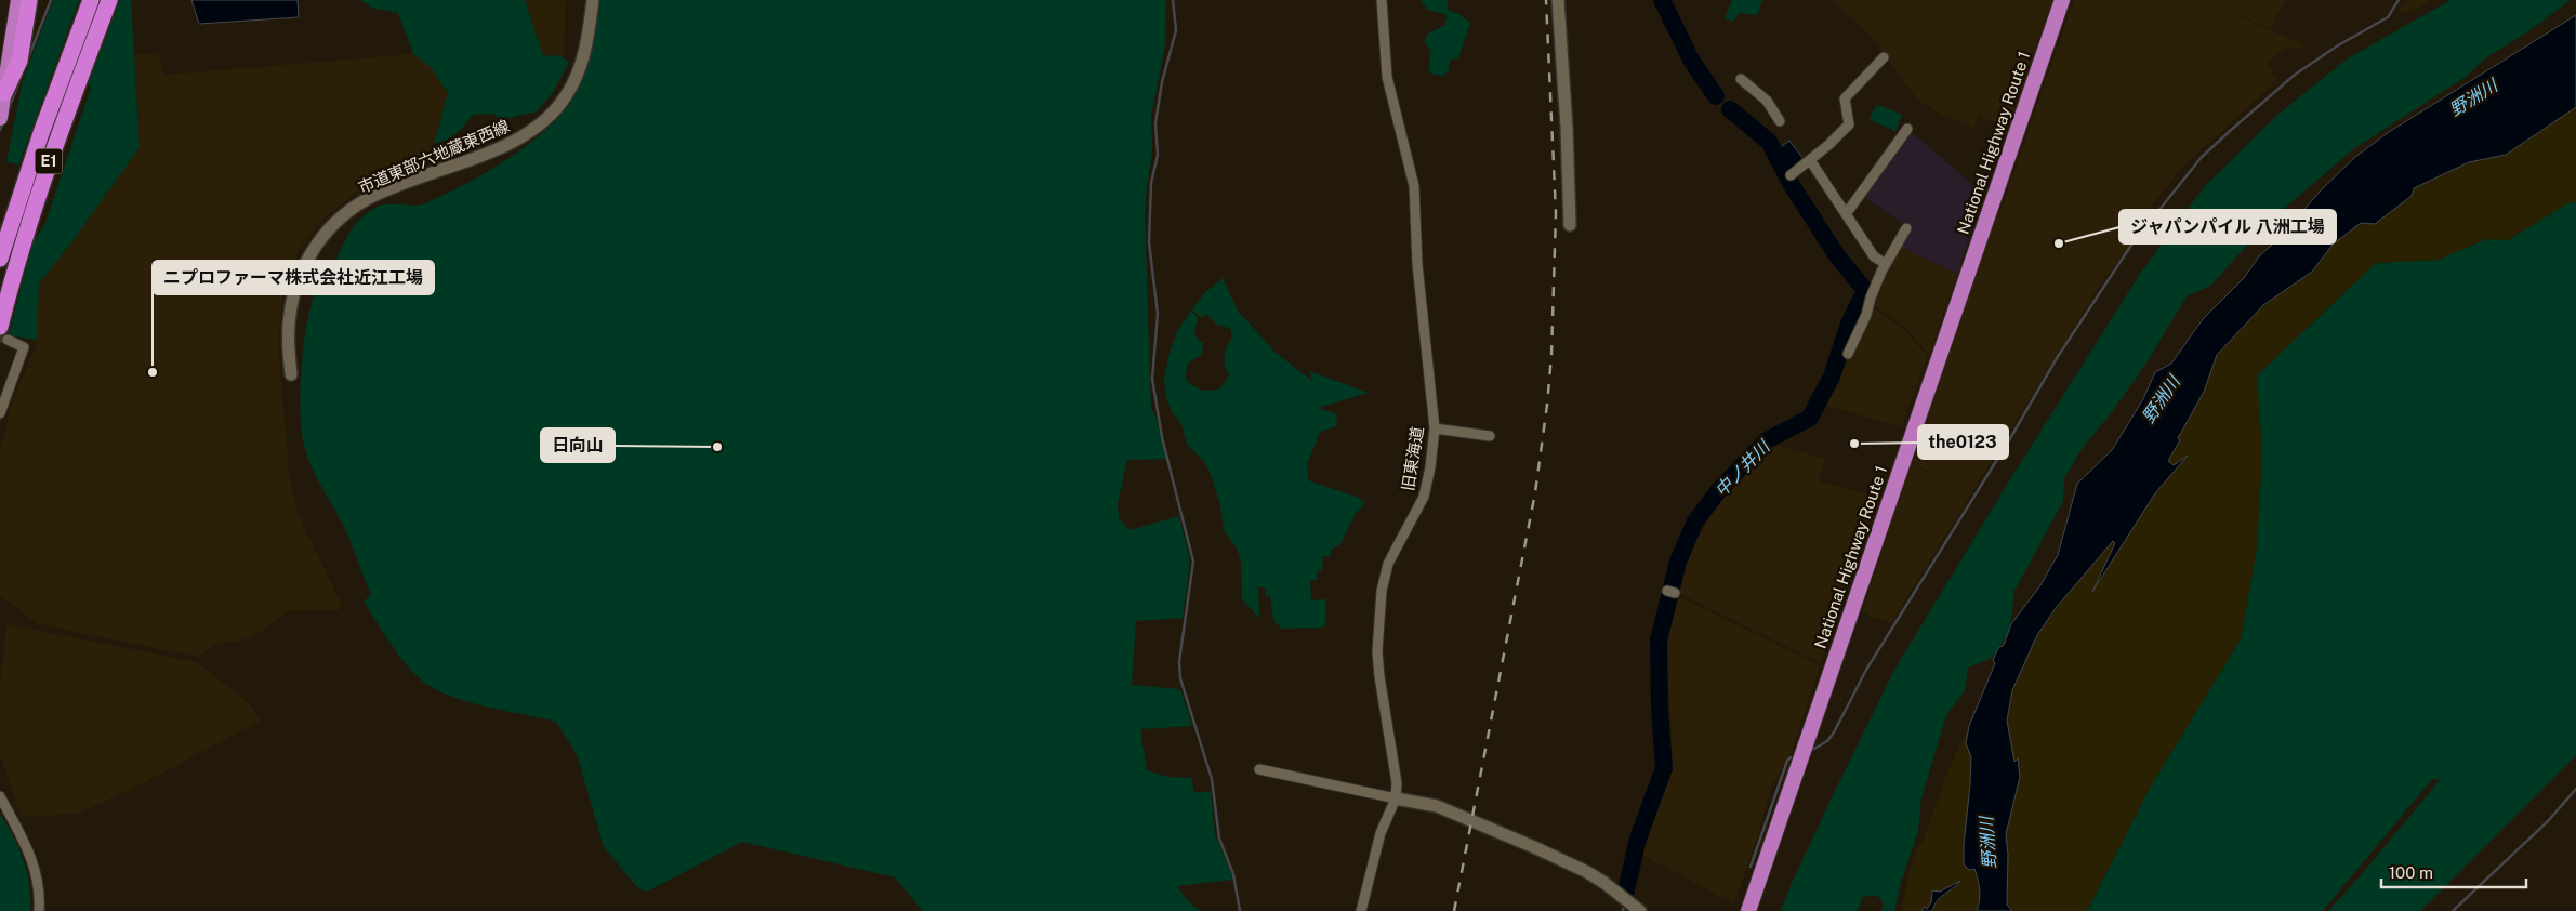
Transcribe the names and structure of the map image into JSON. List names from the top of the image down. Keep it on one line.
{"streets":{"highway":["National Highway Route 1","E1"],"street":["市道東部六地蔵東西線","旧東海道"]},"water":["野洲川","中ノ井川"],"places":["ジャパンパイル 八洲工場","ニプロファーマ株式会社近江工場","the0123","日向山"],"scale_bar":"100 m"}
